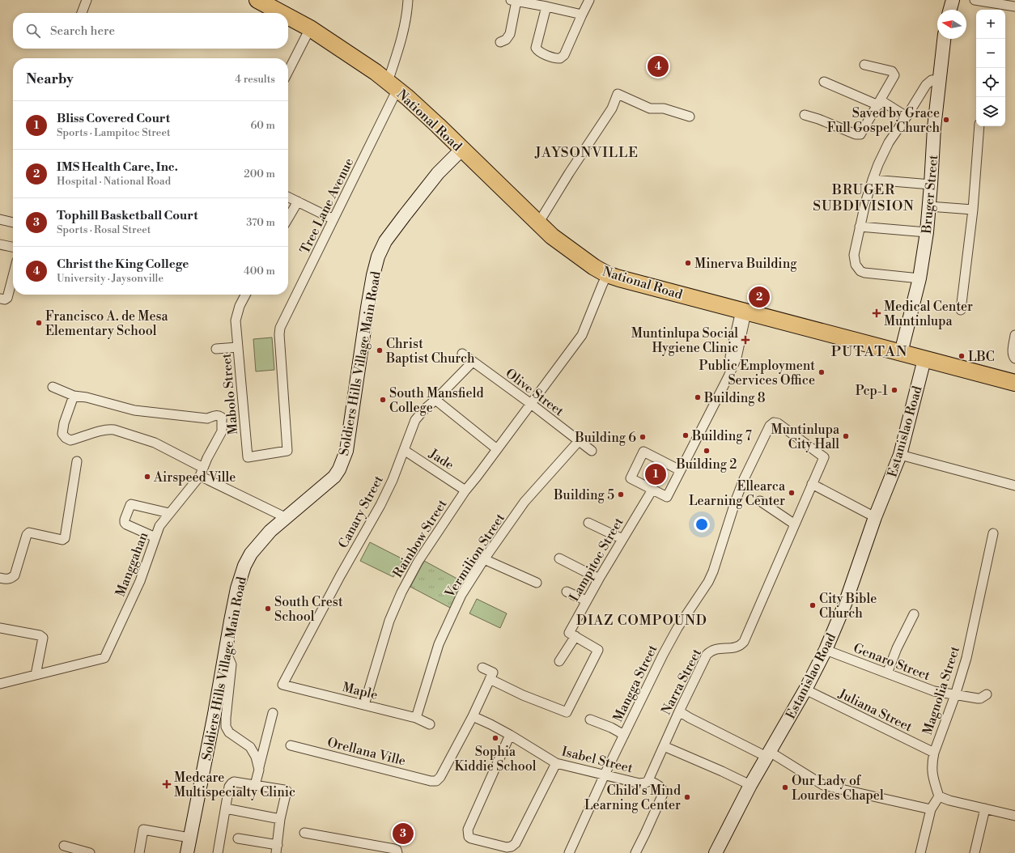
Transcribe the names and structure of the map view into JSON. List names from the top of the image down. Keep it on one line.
{"streets":{"highway":["National Road"],"street":["Bruger Street","Tree Lane Avenue","Soldiers Hills Village Main Road","Olive Street","Mabolo Street","Estanislao Road","Jade","Canary Street","Rainbow Street","Vermilion Street","Lampitoc Street","Manggahan","Genaro Street","Narra Street","Mangga Street","Maple","Magnolia Street","Juliana Street","Orellana Ville","Isabel Street"]},"crossings":[["National Road","Bruger Street"],["National Road","Tree Lane Avenue"],["National Road","Soldiers Hills Village Main Road"],["National Road","Estanislao Road"],["National Road","Rainbow Street"],["Tree Lane Avenue","Mabolo Street"],["Olive Street","Canary Street"],["Olive Street","Rainbow Street"],["Olive Street","Vermilion Street"],["Estanislao Road","Genaro Street"],["Estanislao Road","Juliana Street"],["Jade","Canary Street"],["Jade","Rainbow Street"],["Canary Street","Maple"],["Rainbow Street","Maple"],["Vermilion Street","Maple"],["Genaro Street","Magnolia Street"],["Narra Street","Mangga Street"],["Narra Street","Isabel Street"],["Mangga Street","Isabel Street"],["Magnolia Street","Juliana Street"],["Orellana Ville","Isabel Street"]],"districts":["JAYSONVILLE","BRUGER SUBDIVISION","PUTATAN","DIAZ COMPOUND"],"places":{"other":["Saved by Grace Full Gospel Church","Minerva Building","Francisco A. de Mesa Elementary School","Christ Baptist Church","LBC","Public Employment Services Office","Pcp-1","Building 8","South Mansfield College","Building 7","Muntinlupa City Hall","Building 6","Building 2","Airspeed Ville","Ellearca Learning Center","Building 5","City Bible Church","South Crest School","Sophia Kiddie School","Our Lady of Lourdes Chapel","Child's Mind Learning Center"],"health":["Medical Center Muntinlupa","Muntinlupa Social Hygiene Clinic","Medcare Multispecialty Clinic"]},"north":"left","page":{"map_buttons":["+","−"],"search":"Search here","pins":["4","2","1","3"],"heading":["Nearby","4 results"],"list":[{"mark":"1","name":"Bliss Covered Court","note":"Sports · Lampitoc Street","value":"60 m"},{"mark":"2","name":"IMS Health Care, Inc.","note":"Hospital · National Road","value":"200 m"},{"mark":"3","name":"Tophill Basketball Court","note":"Sports · Rosal Street","value":"370 m"},{"mark":"4","name":"Christ the King College","note":"University · Jaysonville","value":"400 m"}]}}
